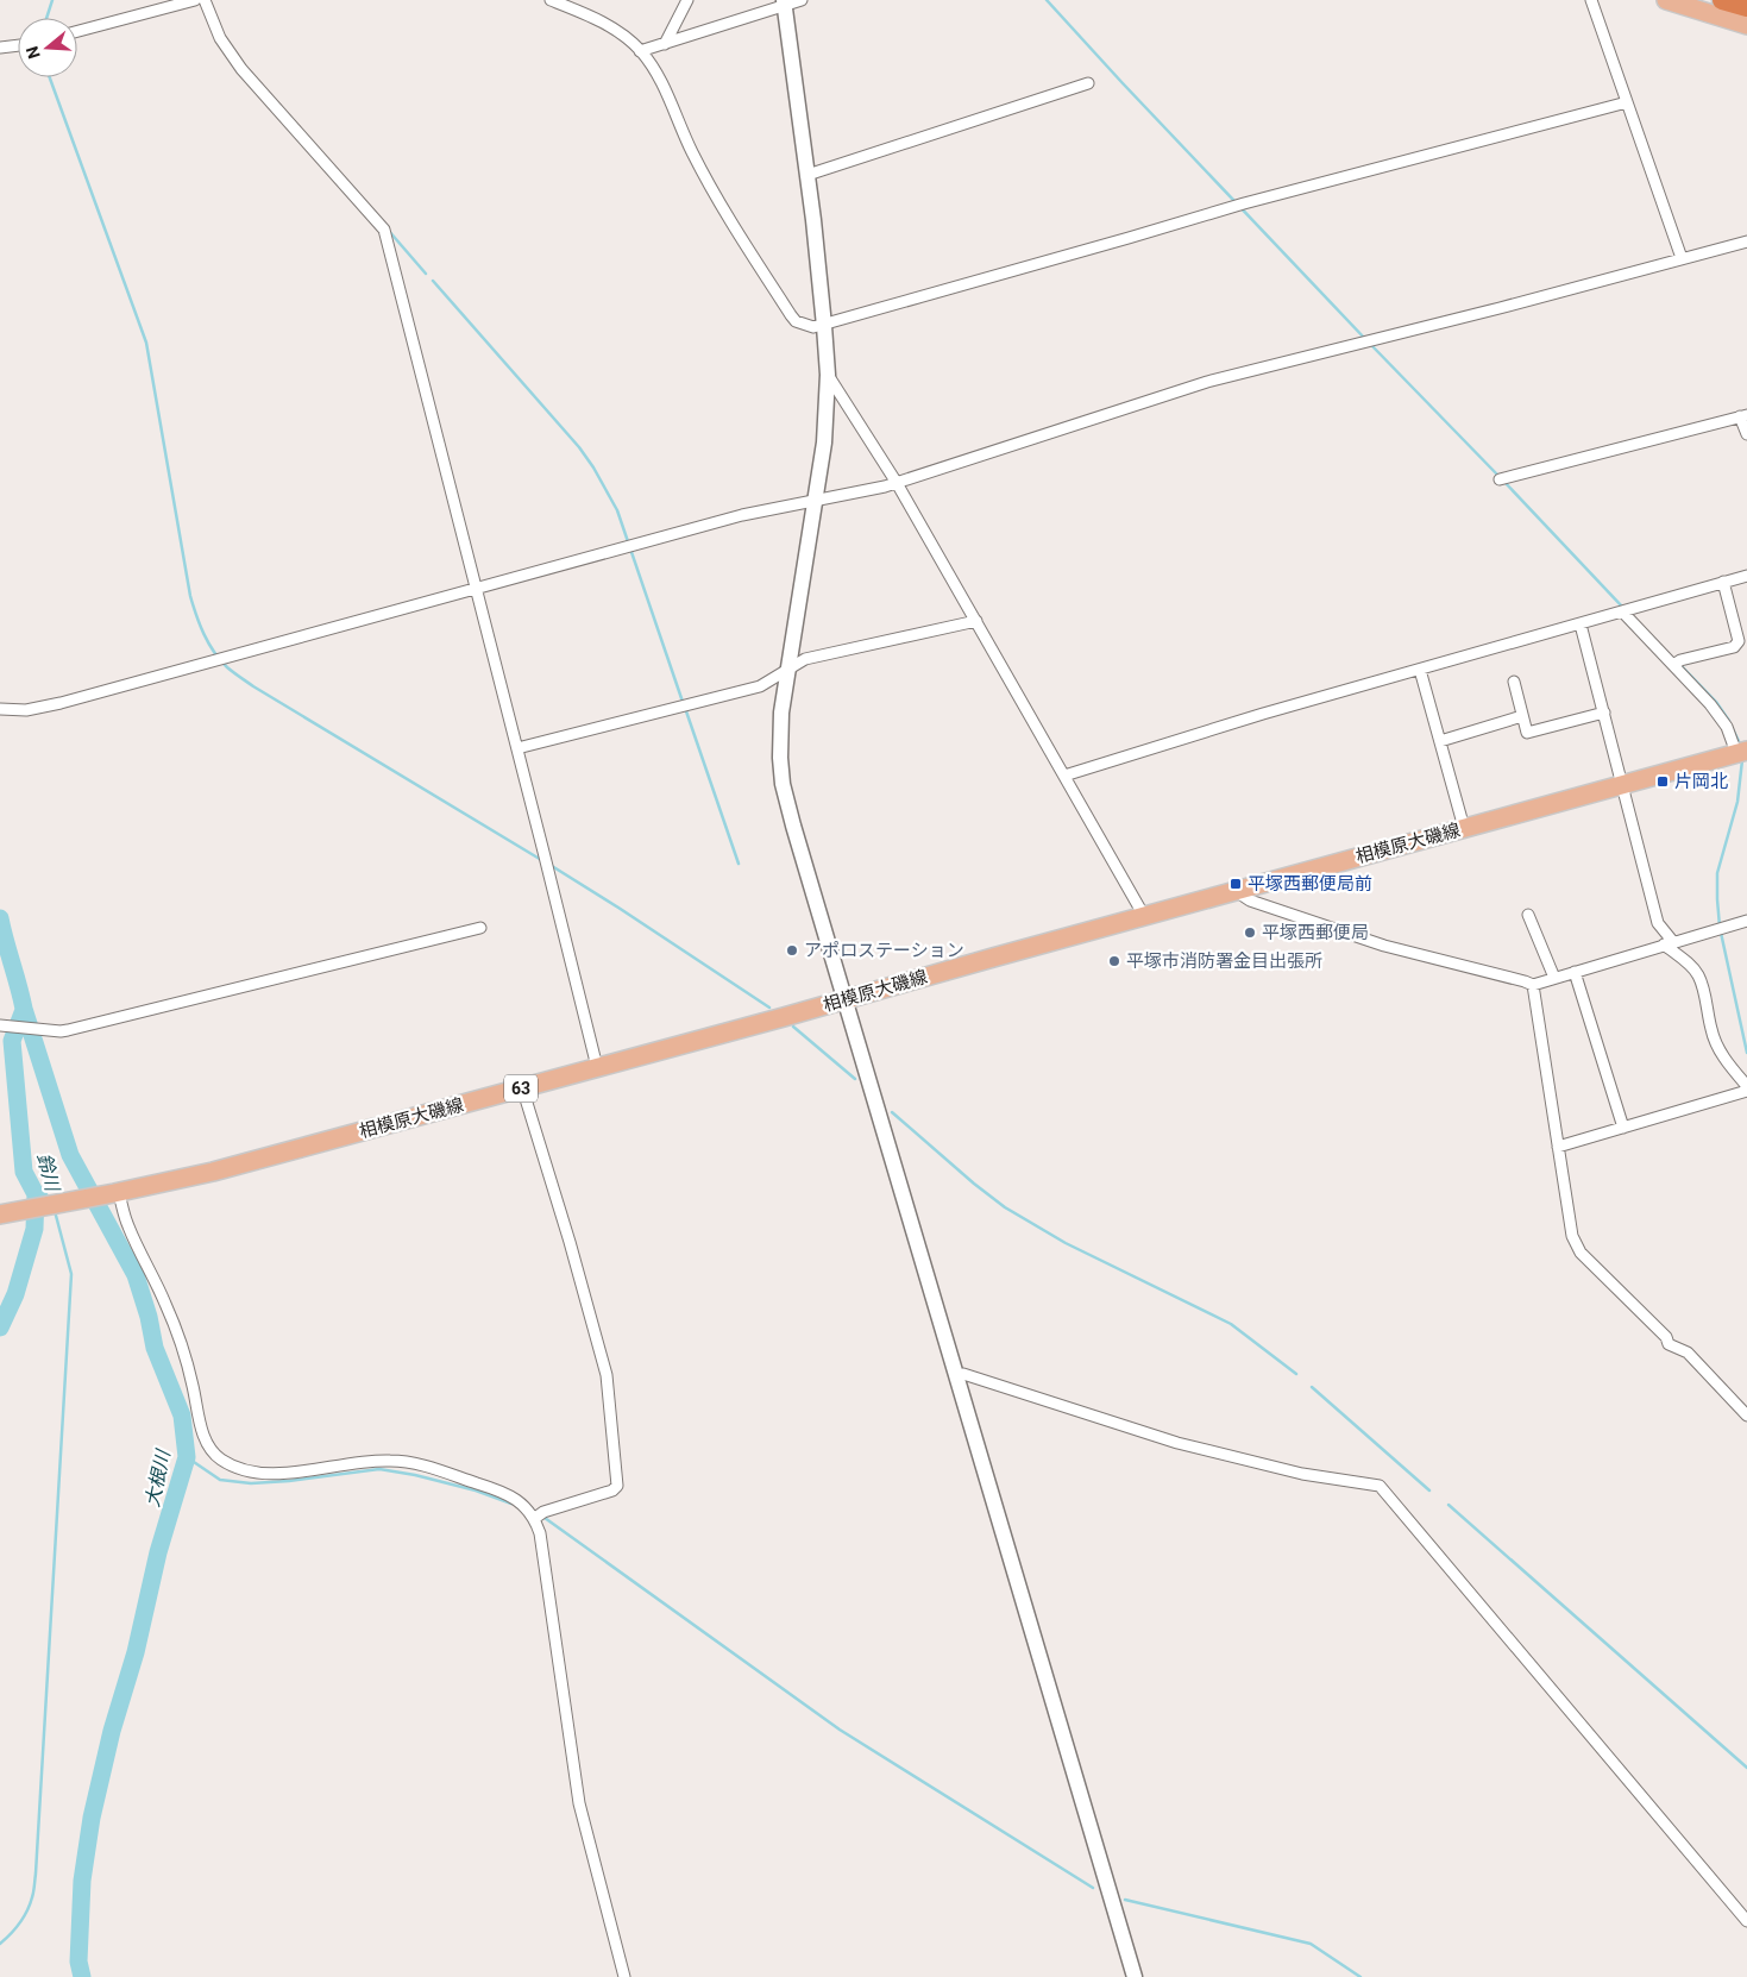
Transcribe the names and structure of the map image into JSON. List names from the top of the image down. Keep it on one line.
{"streets":{"main road":["相模原大磯線","63"]},"water":["鈴川","大根川"],"places":{"transit":["片岡北","平塚西郵便局前"],"other":["平塚西郵便局","アポロステーション","平塚市消防署金目出張所"]},"north":"left"}
